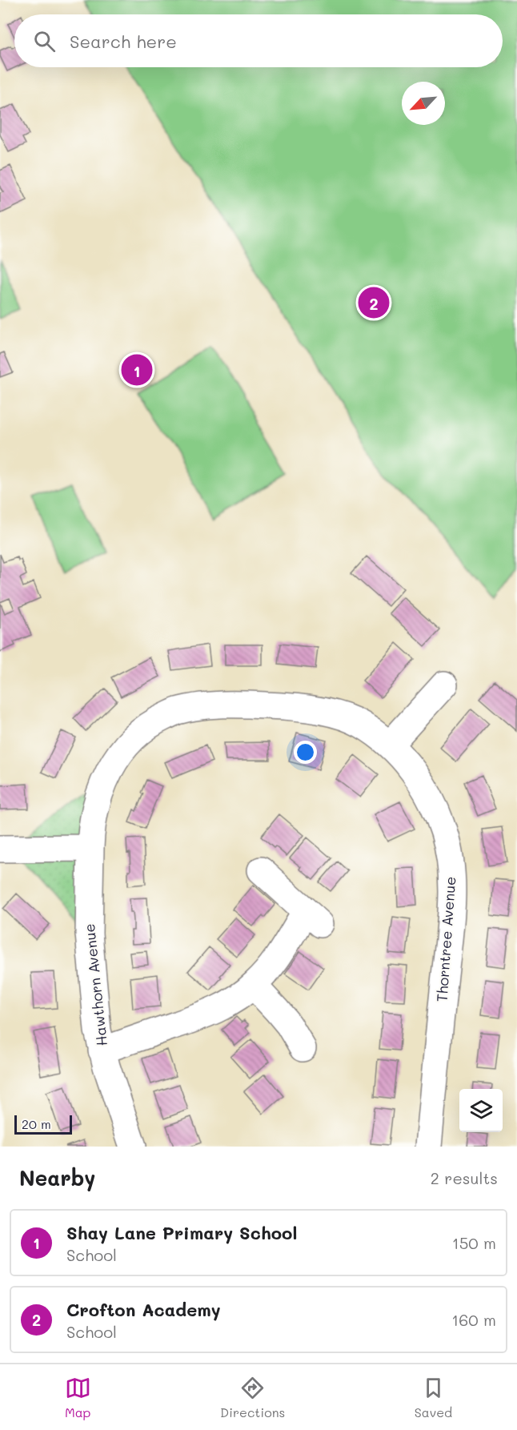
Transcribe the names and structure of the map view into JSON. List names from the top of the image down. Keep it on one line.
{"streets":{"street":["Thorntree Avenue","Hawthorn Avenue"]},"crossings":[["Thorntree Avenue","Hawthorn Avenue"]],"scale_bar":"20 m","north":"bottom left","page":{"search":"Search here","pins":["2","1"],"scale":"20 m","heading":["Nearby","2 results"],"list":[{"mark":"1","name":"Shay Lane Primary School","note":"School","value":"150 m"},{"mark":"2","name":"Crofton Academy","note":"School","value":"160 m"}],"nav":["Map","Directions","Saved"]}}
